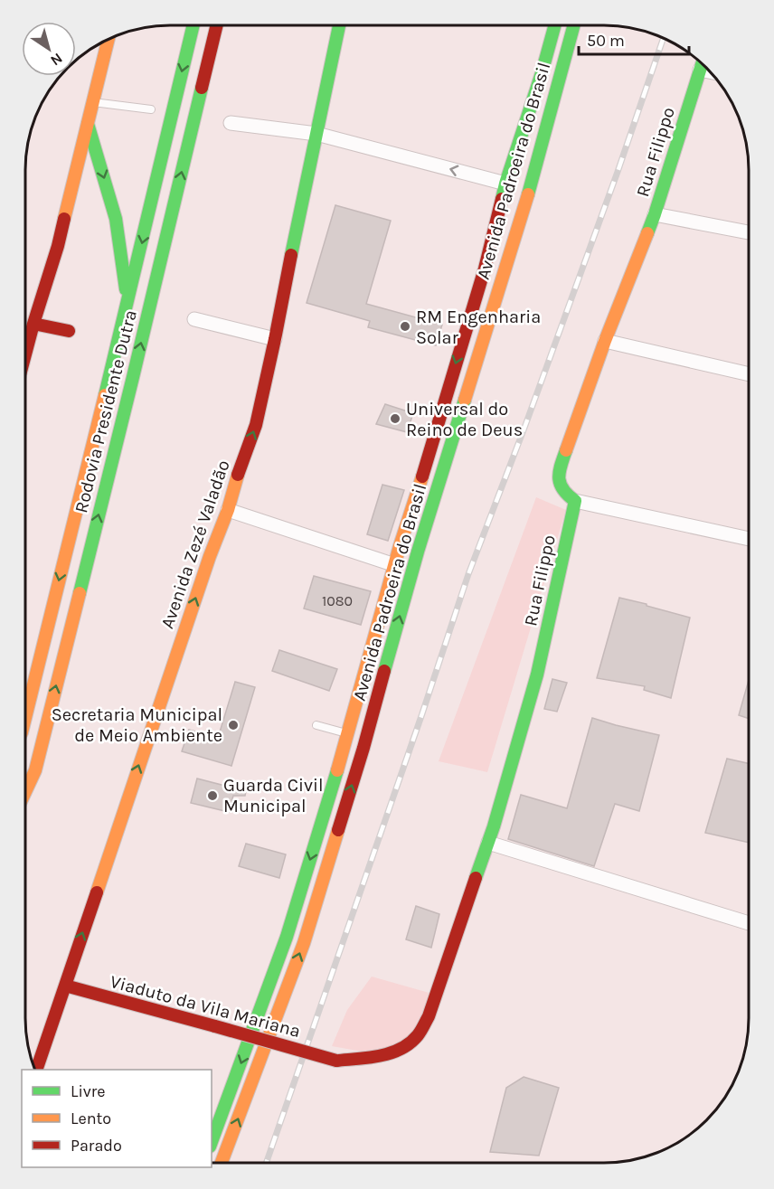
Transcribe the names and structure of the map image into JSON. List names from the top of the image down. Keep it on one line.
{"streets":{"main road":["Rua Filippo","Avenida Padroeira do Brasil","Rodovia Presidente Dutra","Avenida Zezé Valadão","Viaduto da Vila Mariana"]},"crossings":[["Rua Filippo","Viaduto da Vila Mariana"],["Avenida Zezé Valadão","Viaduto da Vila Mariana"]],"one_way":["Avenida Zezé Valadão"],"places":["RM Engenharia Solar","Universal do Reino de Deus","Secretaria Municipal de Meio Ambiente","Guarda Civil Municipal"],"house_numbers":["1080"],"legend":["Livre","Lento","Parado"],"scale_bar":"50 m","north":"bottom right"}
